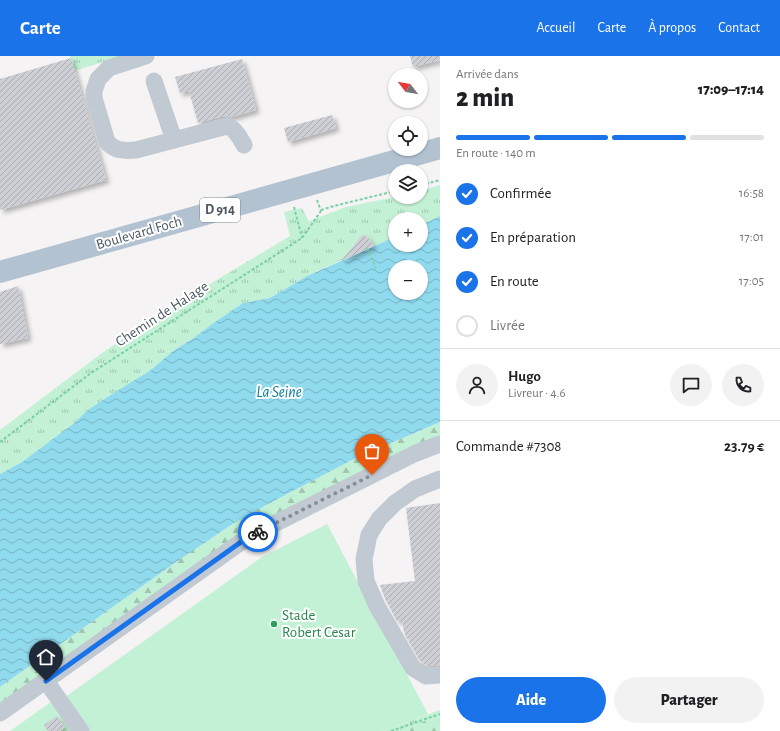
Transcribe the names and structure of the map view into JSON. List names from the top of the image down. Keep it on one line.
{"streets":{"main road":["D 914","Boulevard Foch"],"path":["Chemin de Halage"]},"water":["La Seine"],"places":["Stade Robert Cesar"],"north":"top left","page":{"header":"Carte","nav":["Accueil","Carte","À propos","Contact"],"heading":["2 min","Arrivée dans","17:09–17:14"],"panel":["Hugo","Livreur · 4.6","Commande #7308","23.79 €"],"map_buttons":["+","−"],"bar":"En route · 140 m","list":[["Confirmée","16:58"],["En préparation","17:01"],["En route","17:05"],"Livrée"],"buttons":["Aide","Partager"]}}
